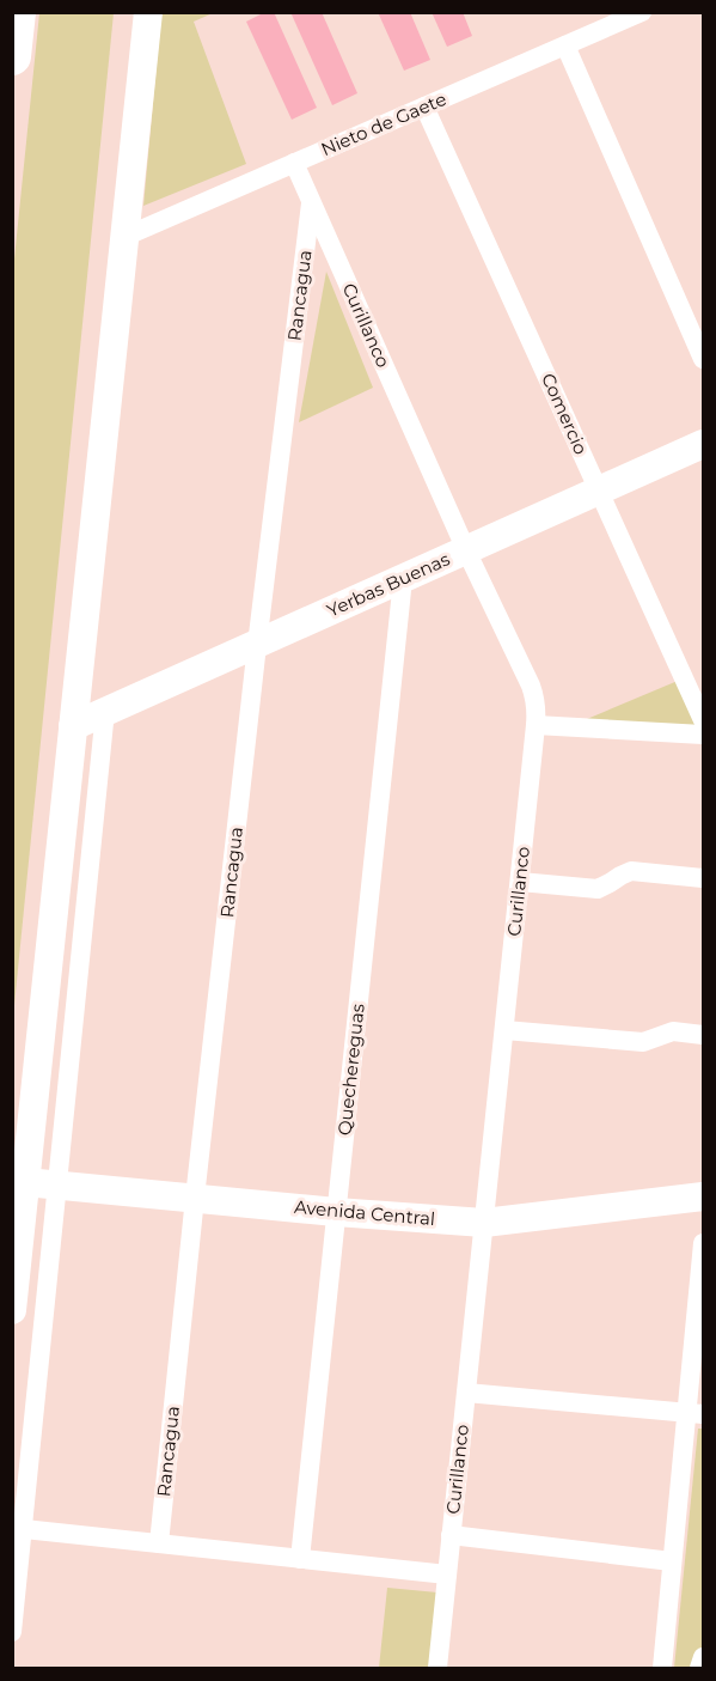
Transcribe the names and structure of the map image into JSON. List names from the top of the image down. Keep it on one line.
{"streets":{"street":["Nieto de Gaete","Rancagua","Curillanco","Comercio","Yerbas Buenas","Quechereguas","Avenida Central"]},"crossings":[["Nieto de Gaete","Curillanco"],["Nieto de Gaete","Comercio"],["Rancagua","Curillanco"],["Rancagua","Yerbas Buenas"],["Rancagua","Avenida Central"],["Curillanco","Yerbas Buenas"],["Curillanco","Avenida Central"],["Comercio","Yerbas Buenas"],["Yerbas Buenas","Quechereguas"],["Quechereguas","Avenida Central"]]}
